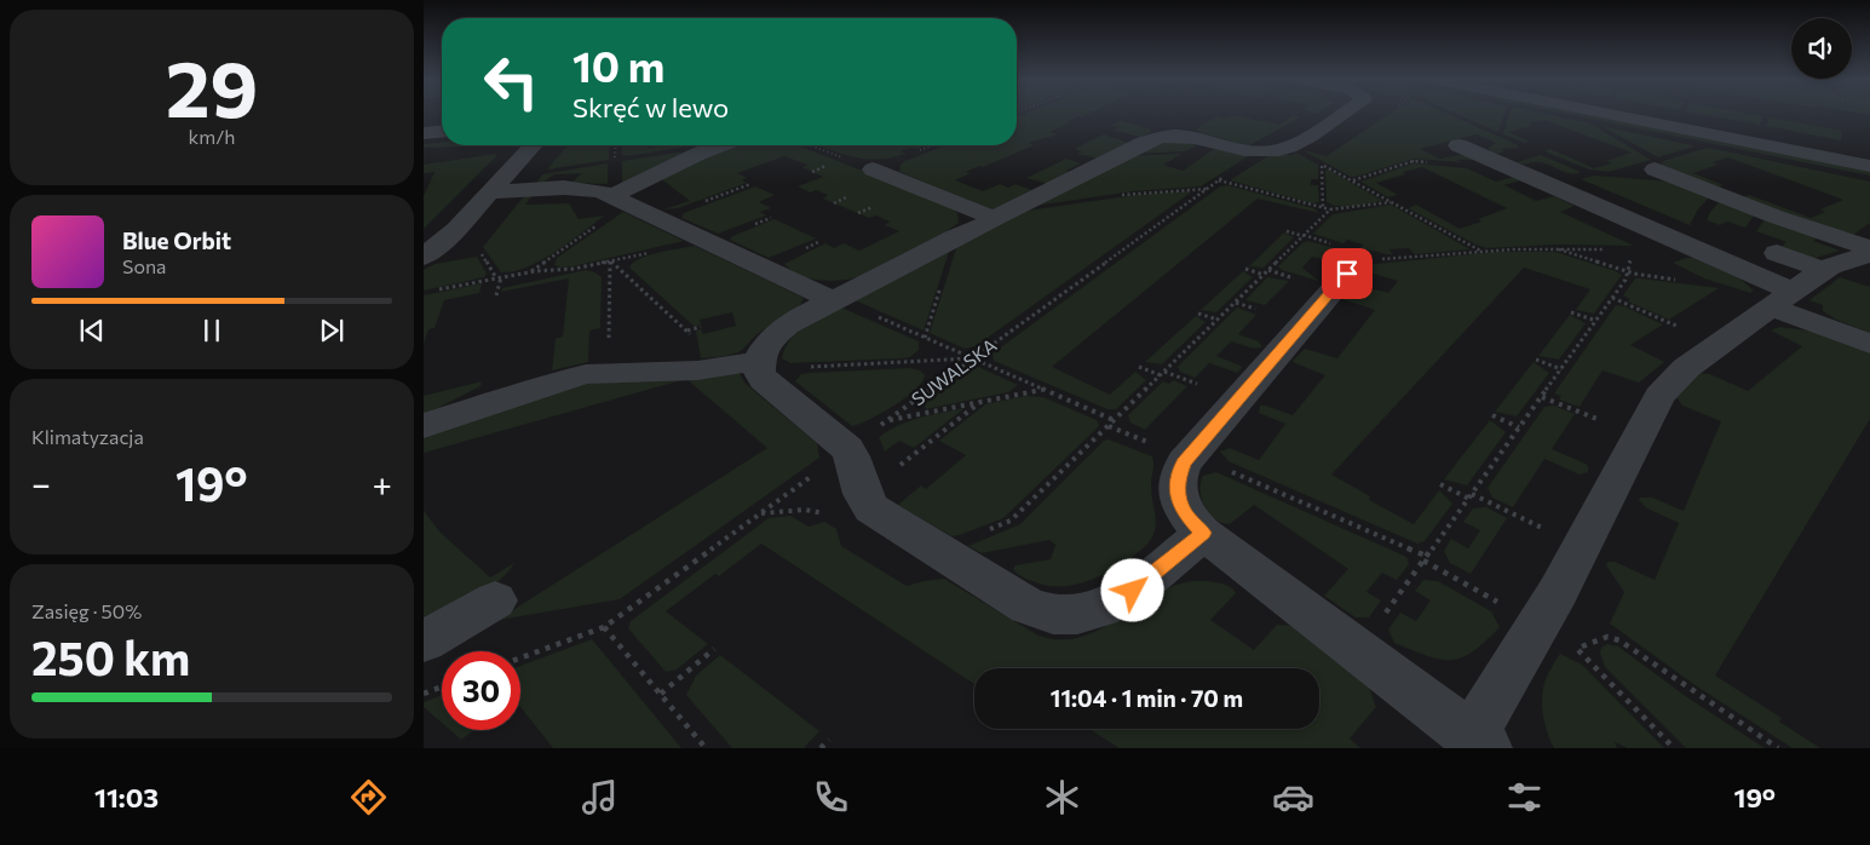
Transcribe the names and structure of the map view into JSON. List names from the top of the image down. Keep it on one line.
{"streets":{"path":["SUWALSKA"]},"page":{"tile":[["29","km/h"],"Klimatyzacja",["Zasięg · 50%","250 km"]],"turn":["10 m","Skręć w lewo"],"song":["Blue Orbit","Sona"],"heat":["−","19°","+"],"limit":"30","trip":"11:04 · 1 min · 70 m","tabs":["11:03","19°"]}}
